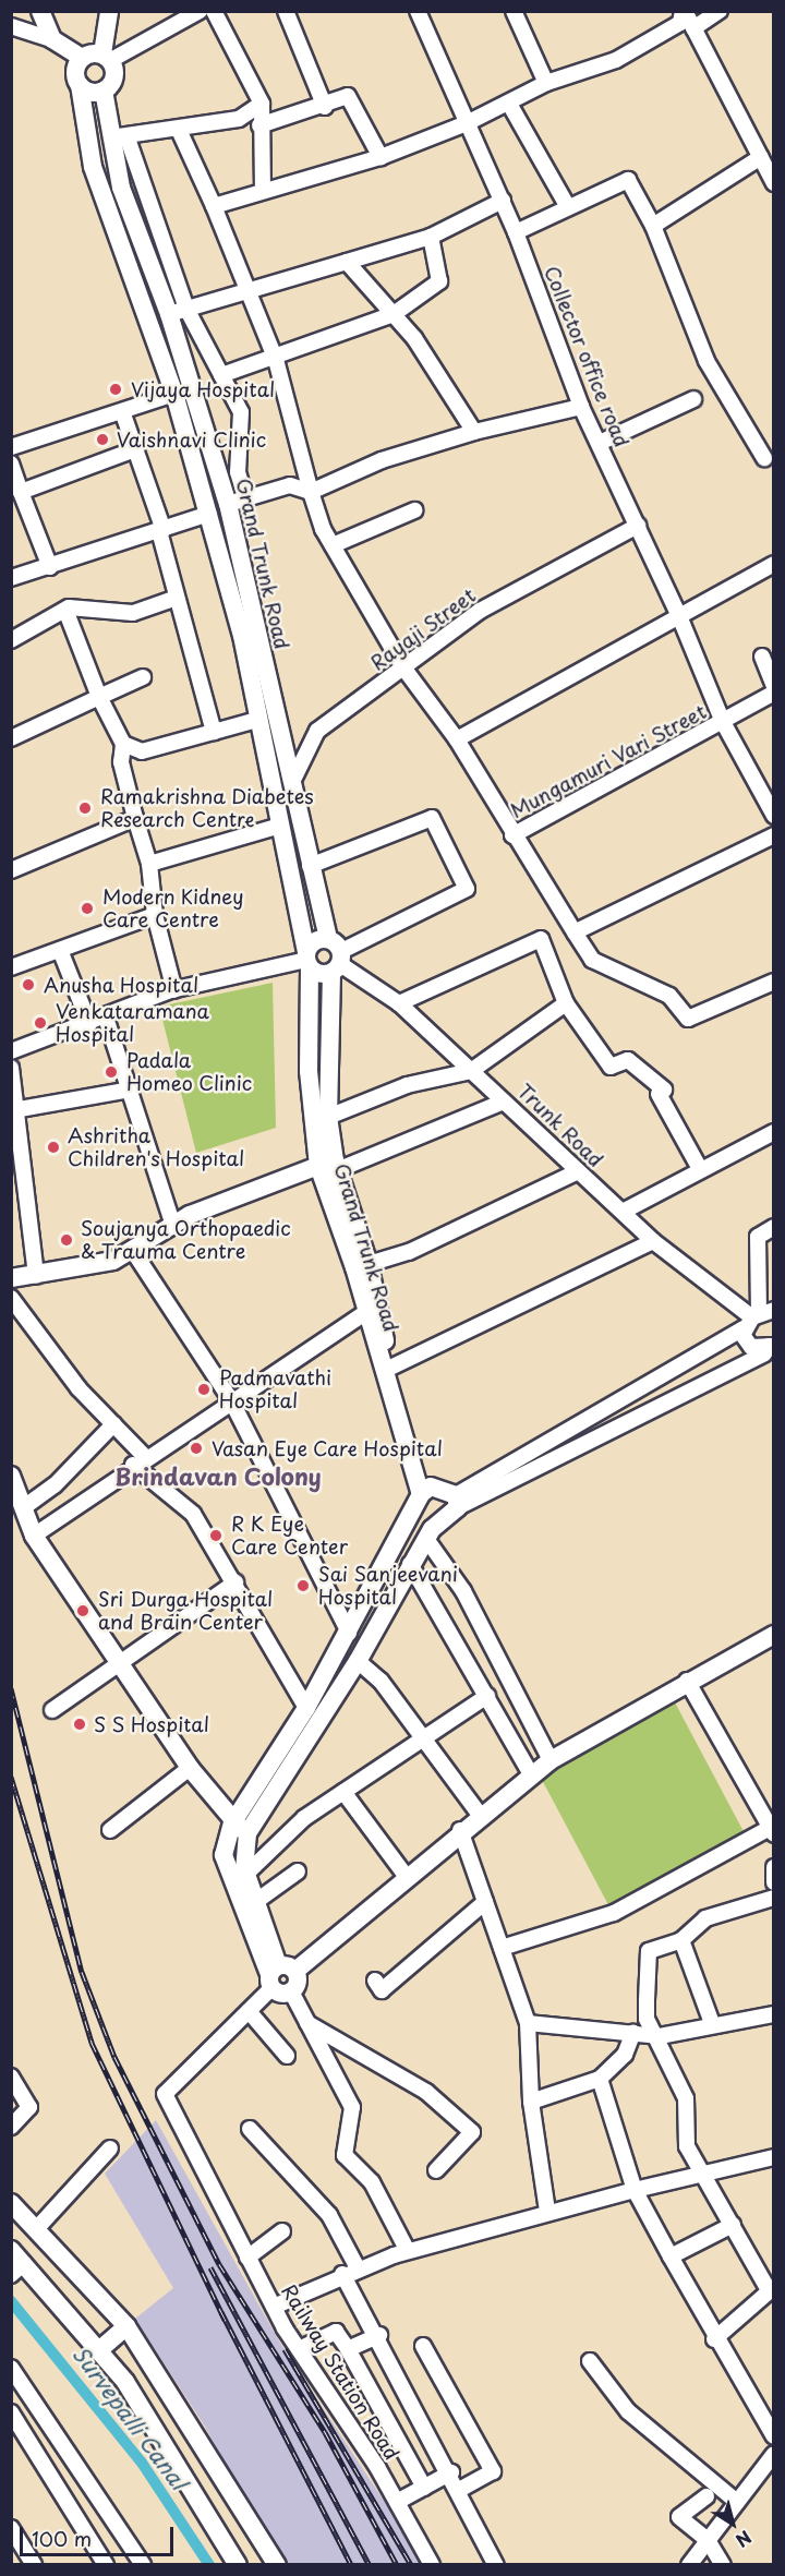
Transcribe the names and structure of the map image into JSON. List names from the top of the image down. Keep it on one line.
{"streets":{"main road":["Grand Trunk Road"],"street":["Collector office road","Rayaji Street","Mungamuri Vari Street","Trunk Road","Railway Station Road"]},"crossings":[["Collector office road","Rayaji Street"],["Collector office road","Mungamuri Vari Street"],["Grand Trunk Road","Rayaji Street"],["Grand Trunk Road","Trunk Road"]],"districts":["Brindavan Colony"],"water":["Survepalli Canal"],"places":["Vijaya Hospital","Vaishnavi Clinic","Ramakrishna Diabetes Research Centre","Modern Kidney Care Centre","Anusha Hospital","Venkataramana Hospital","Padala Homeo Clinic","Ashritha Children's Hospital","Soujanya Orthopaedic & Trauma Centre","Padmavathi Hospital","Vasan Eye Care Hospital","R K Eye Care Center","Sai Sanjeevani Hospital","Sri Durga Hospital and Brain Center","S S Hospital"],"scale_bar":"100 m","north":"bottom right"}
